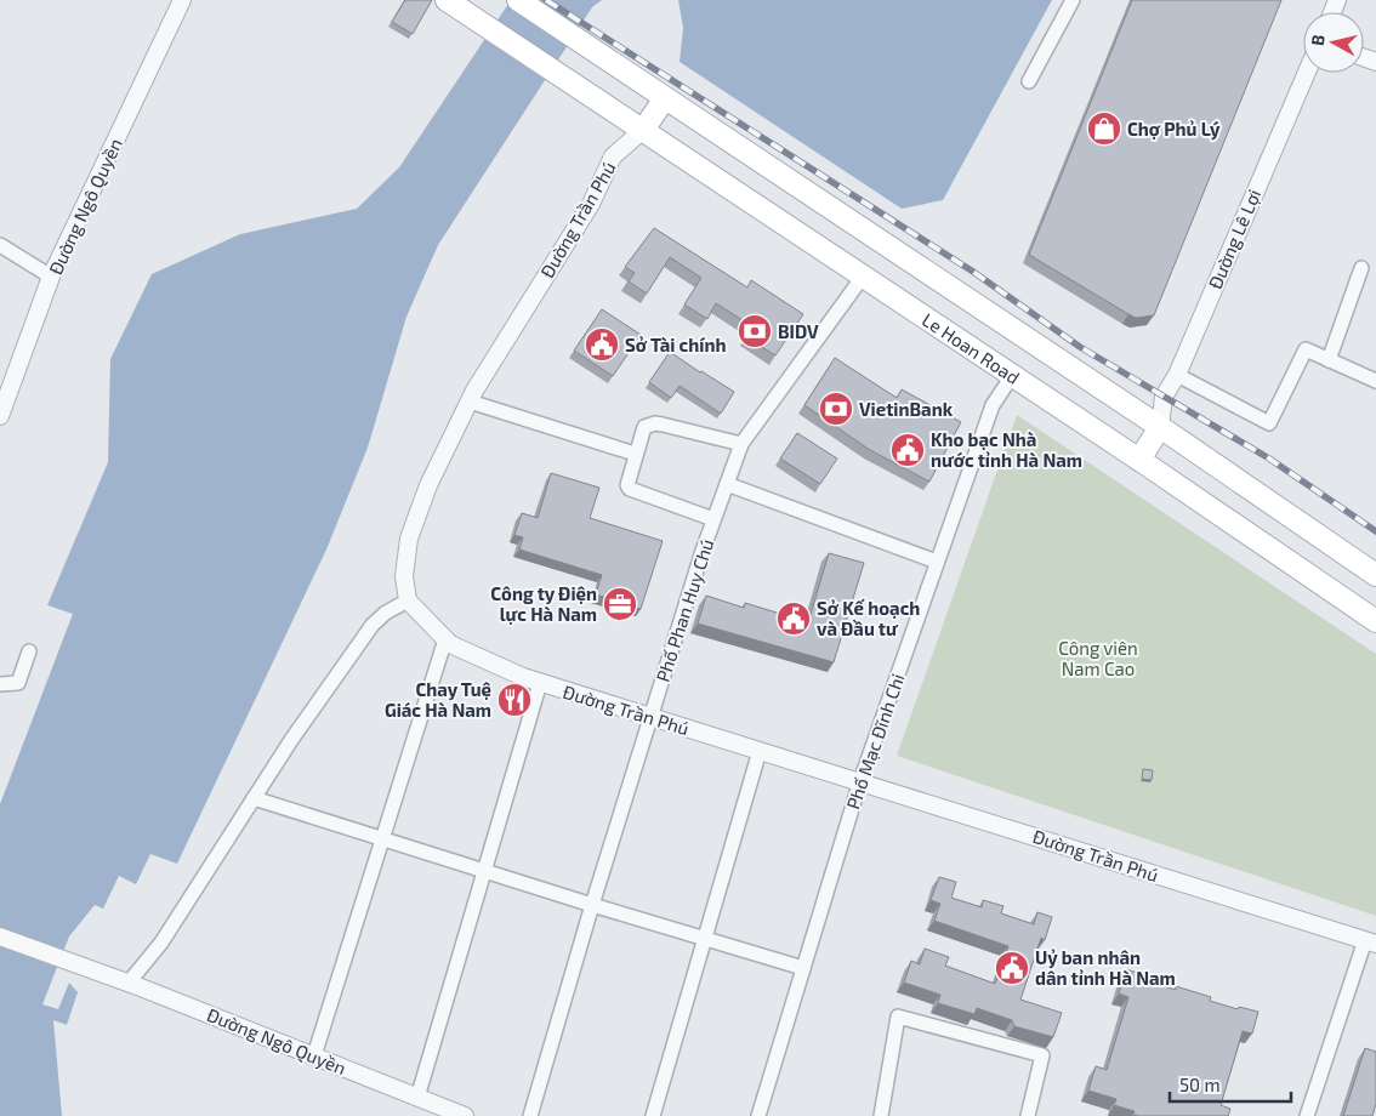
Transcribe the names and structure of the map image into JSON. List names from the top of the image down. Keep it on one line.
{"streets":{"main road":["Le Hoan Road"],"street":["Đường Ngô Quyền","Đường Trần Phú","Đường Lê Lợi","Phố Phan Huy Chú","Phố Mạc Đĩnh Chi"]},"crossings":[["Đường Trần Phú","Le Hoan Road"],["Đường Trần Phú","Phố Phan Huy Chú"],["Đường Trần Phú","Phố Mạc Đĩnh Chi"],["Le Hoan Road","Phố Phan Huy Chú"],["Le Hoan Road","Phố Mạc Đĩnh Chi"]],"parks":["Công viên Nam Cao"],"places":{"shop":["Chợ Phủ Lý"],"bank":["BIDV","VietinBank"],"public building":["Sở Tài chính","Kho bạc Nhà nước tỉnh Hà Nam","Sở Kế hoạch và Đầu tư","Uỷ ban nhân dân tỉnh Hà Nam"],"office":["Công ty Điện lực Hà Nam"],"restaurant":["Chay Tuệ Giác Hà Nam"]},"scale_bar":"50 m","north":"left"}
